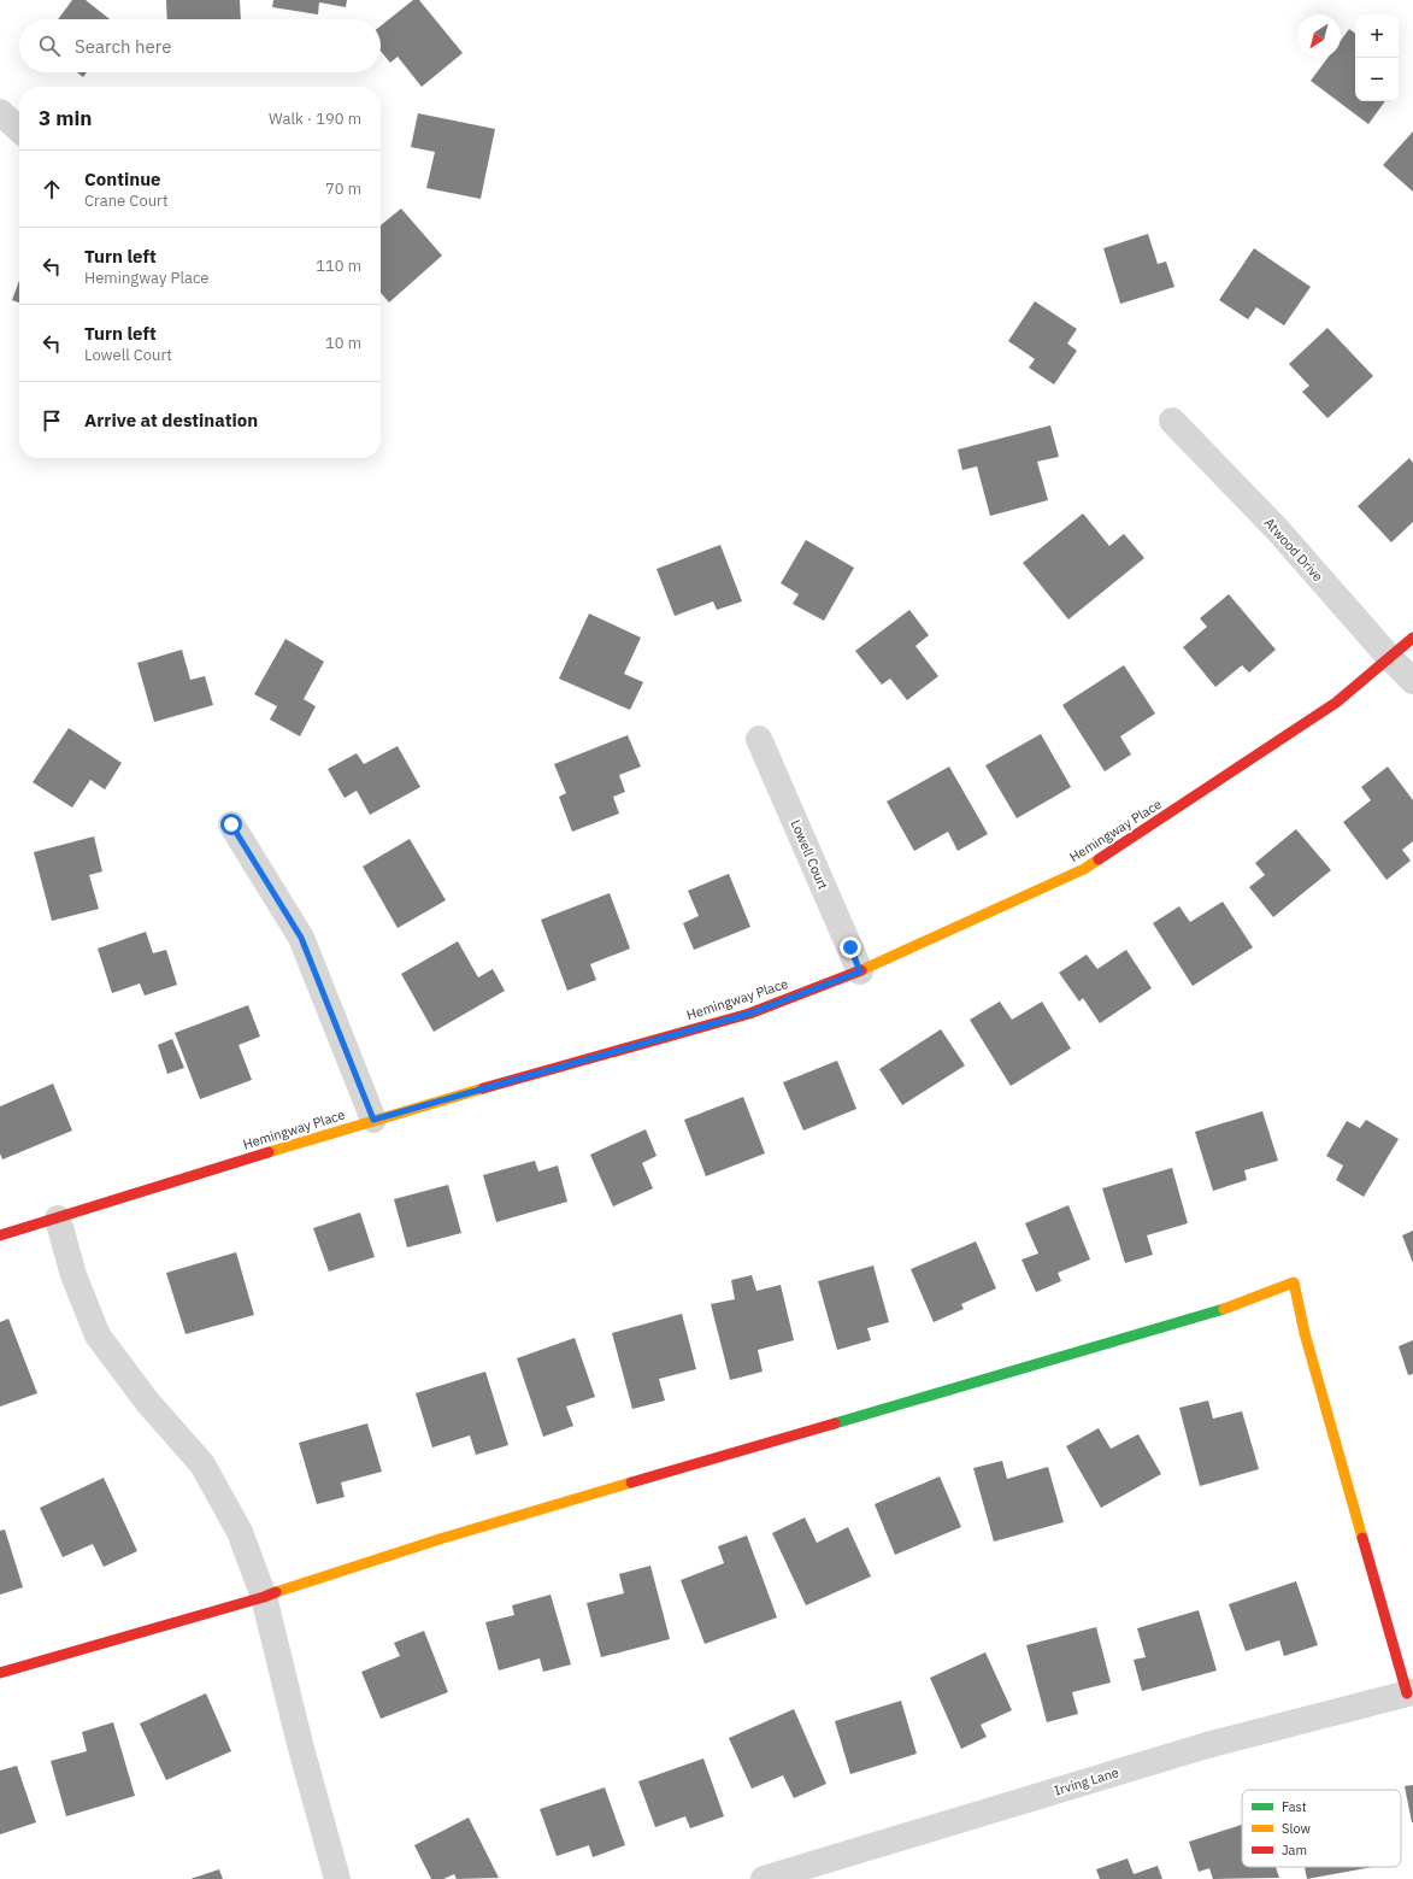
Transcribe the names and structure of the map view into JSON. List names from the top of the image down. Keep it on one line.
{"streets":{"street":["Atwood Drive","Hemingway Place","Lowell Court","Irving Lane"]},"crossings":[["Atwood Drive","Hemingway Place"],["Hemingway Place","Lowell Court"]],"legend":["Fast","Slow","Jam"],"north":"bottom left","page":{"map_buttons":["+","−"],"search":"Search here","heading":["3 min","Walk · 190 m"],"list":[["Continue","Crane Court","70 m"],["Turn left","Hemingway Place","110 m"],["Turn left","Lowell Court","10 m"],"Arrive at destination"]}}
